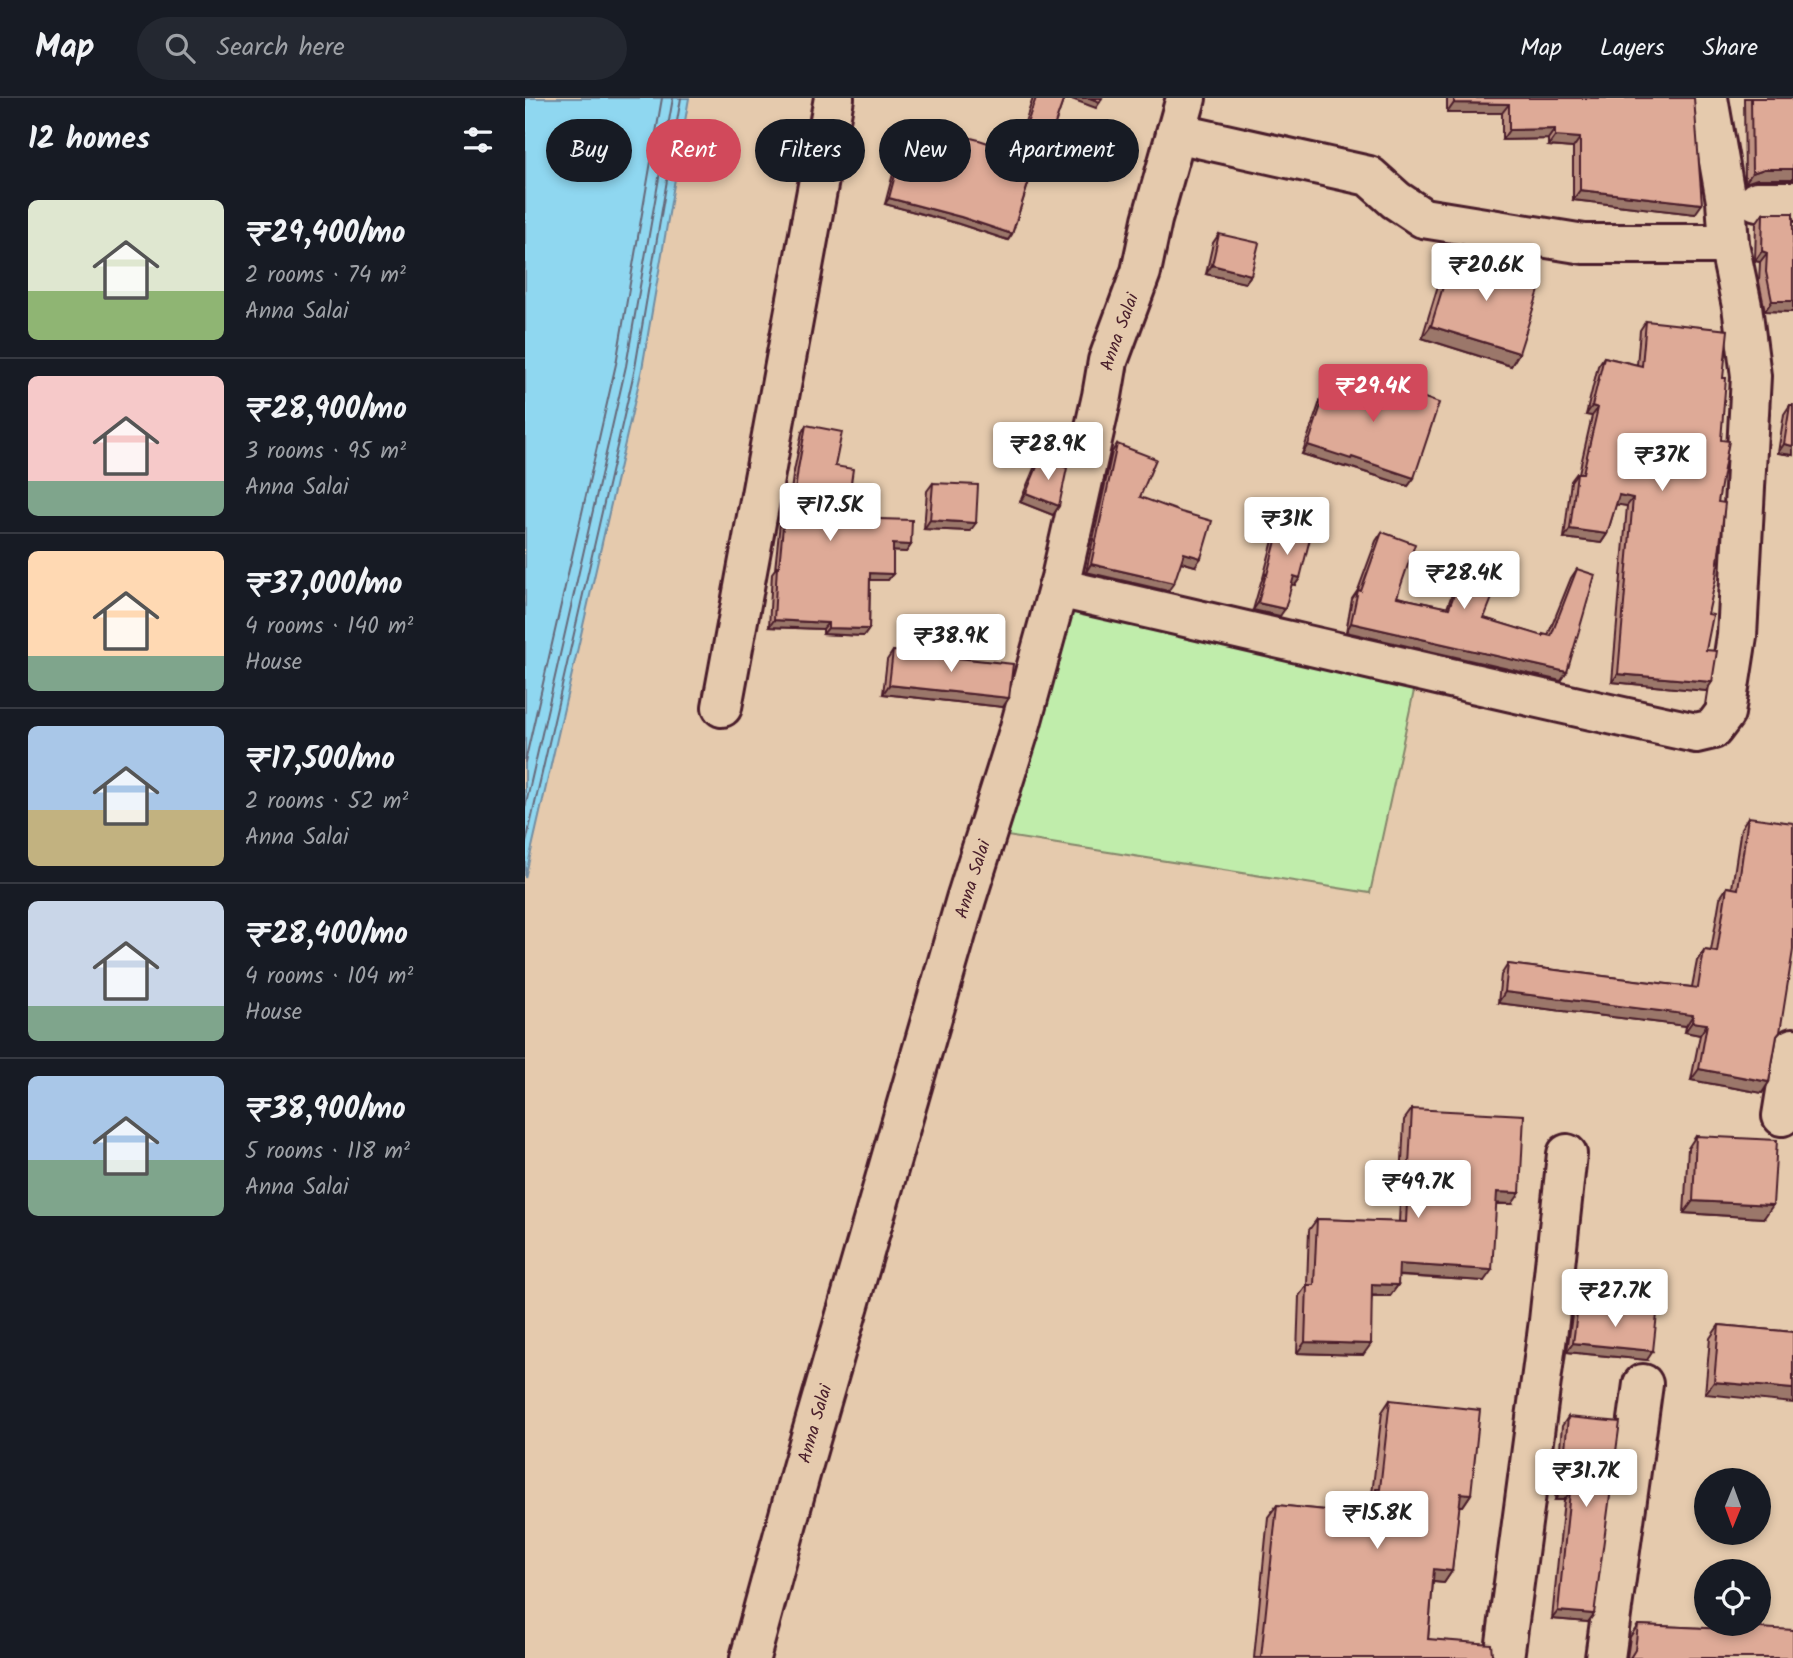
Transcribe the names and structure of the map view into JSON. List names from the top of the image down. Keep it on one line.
{"streets":{"street":["Anna Salai"]},"north":"bottom","page":{"header":"Map","search":"Search here","nav":["Map","Layers","Share"],"heading":"12 homes","chip":["Buy","Rent","Filters","New","Apartment"],"list":[{"name":"₹29,400/mo","note":"2 rooms · 74 m² · Anna Salai"},{"name":"₹28,900/mo","note":"3 rooms · 95 m² · Anna Salai"},{"name":"₹37,000/mo","note":"4 rooms · 140 m² · House"},{"name":"₹17,500/mo","note":"2 rooms · 52 m² · Anna Salai"},{"name":"₹28,400/mo","note":"4 rooms · 104 m² · House"},{"name":"₹38,900/mo","note":"5 rooms · 118 m² · Anna Salai"}],"price":["₹20.6K","₹29.4K","₹28.9K","₹37K","₹17.5K","₹31K","₹28.4K","₹38.9K","₹49.7K","₹27.7K","₹31.7K","₹15.8K"]}}
